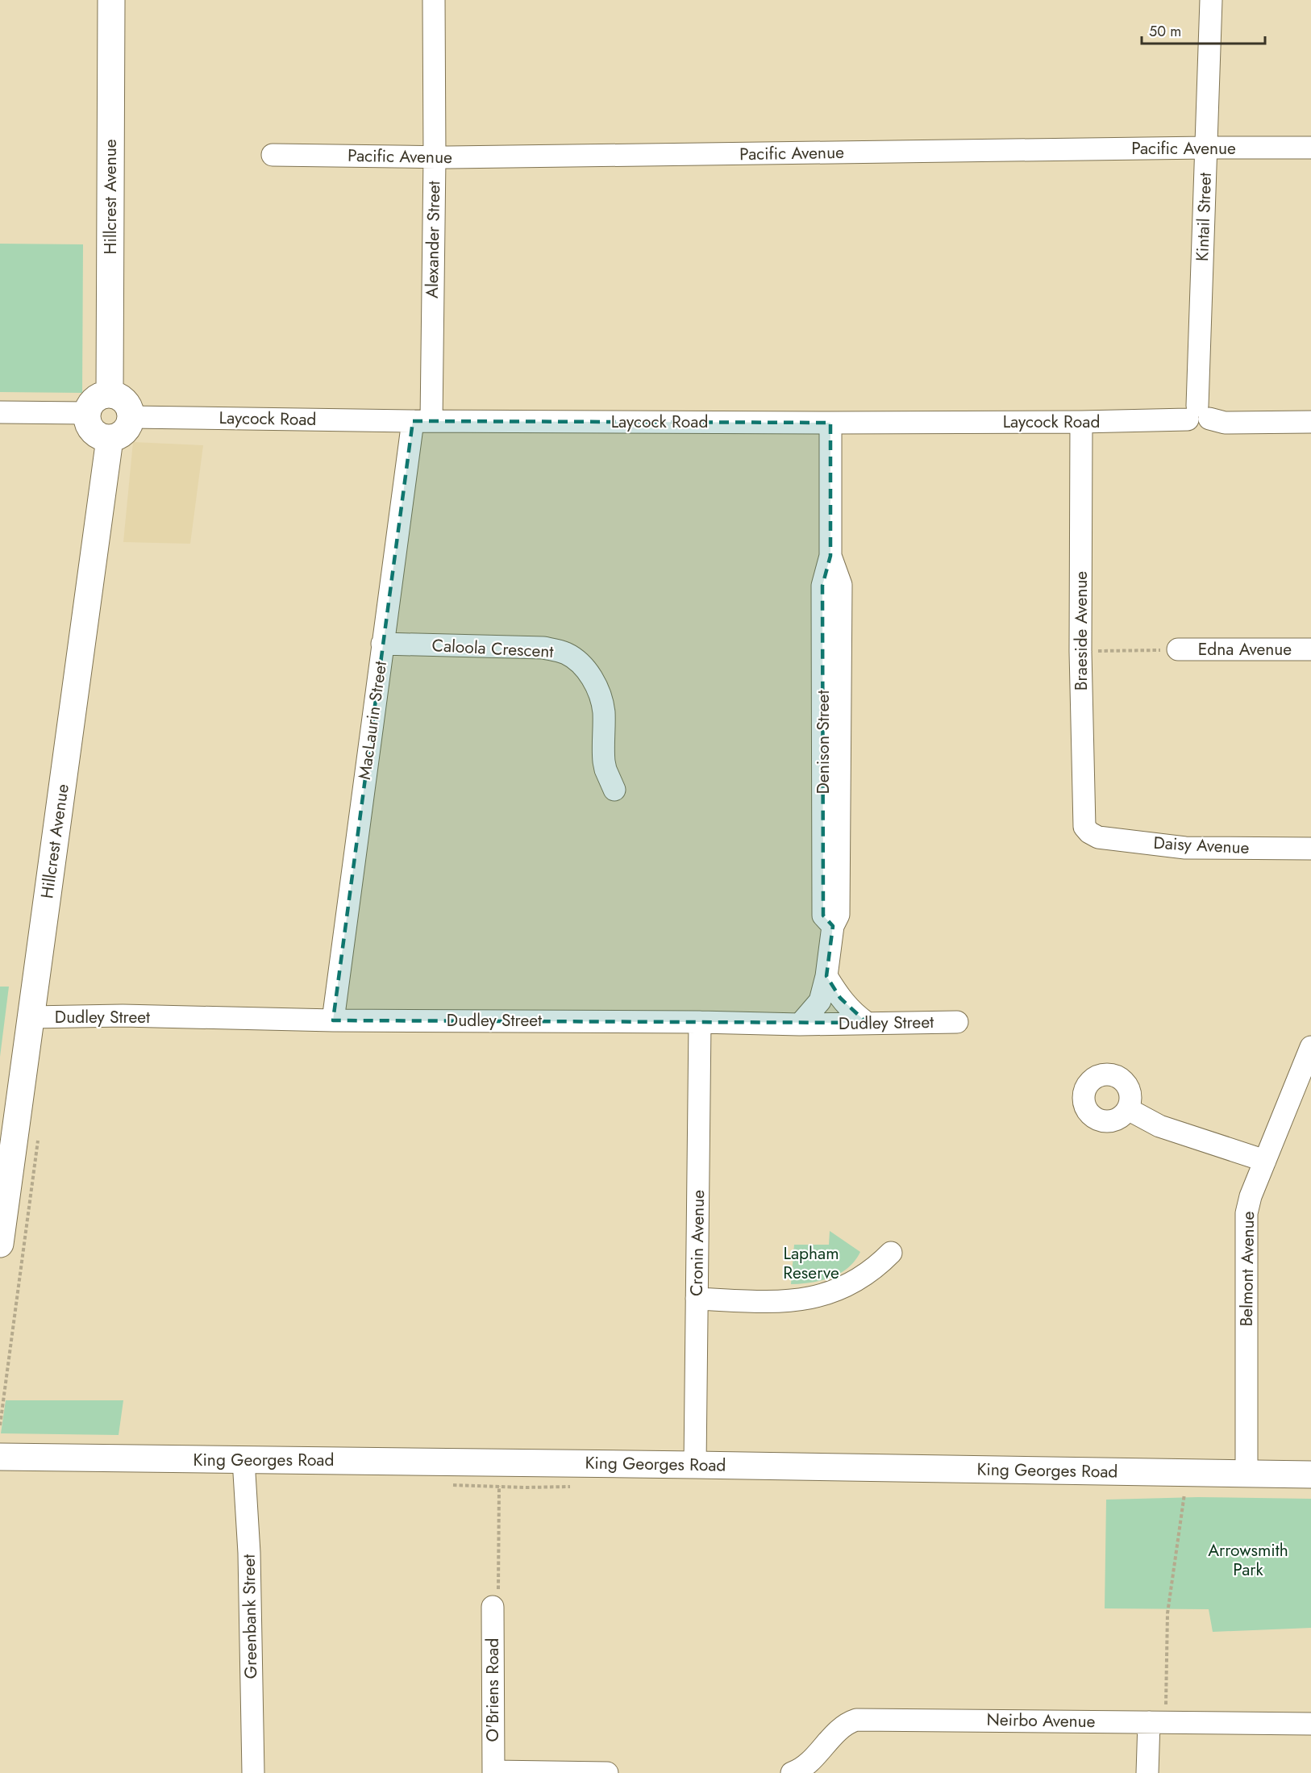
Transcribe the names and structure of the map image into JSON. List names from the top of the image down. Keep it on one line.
{"streets":{"main road":["Hillcrest Avenue","King Georges Road"],"street":["Pacific Avenue","Kintail Street","Alexander Street","Laycock Road","Braeside Avenue","Caloola Crescent","Edna Avenue","MacLaurin Street","Denison Street","Daisy Avenue","Dudley Street","Cronin Avenue","Belmont Avenue","Greenbank Street","O'Briens Road","Neirbo Avenue"]},"crossings":[["Pacific Avenue","Kintail Street"],["Pacific Avenue","Alexander Street"],["Hillcrest Avenue","Laycock Road"],["Hillcrest Avenue","Dudley Street"],["Kintail Street","Laycock Road"],["Alexander Street","Laycock Road"],["Alexander Street","MacLaurin Street"],["Laycock Road","Braeside Avenue"],["Laycock Road","MacLaurin Street"],["Laycock Road","Denison Street"],["Braeside Avenue","Daisy Avenue"],["Caloola Crescent","MacLaurin Street"],["MacLaurin Street","Dudley Street"],["Denison Street","Dudley Street"],["Dudley Street","Cronin Avenue"],["Cronin Avenue","King Georges Road"],["Belmont Avenue","King Georges Road"],["King Georges Road","Greenbank Street"]],"parks":["Lapham Reserve","Arrowsmith Park"],"scale_bar":"50 m"}
